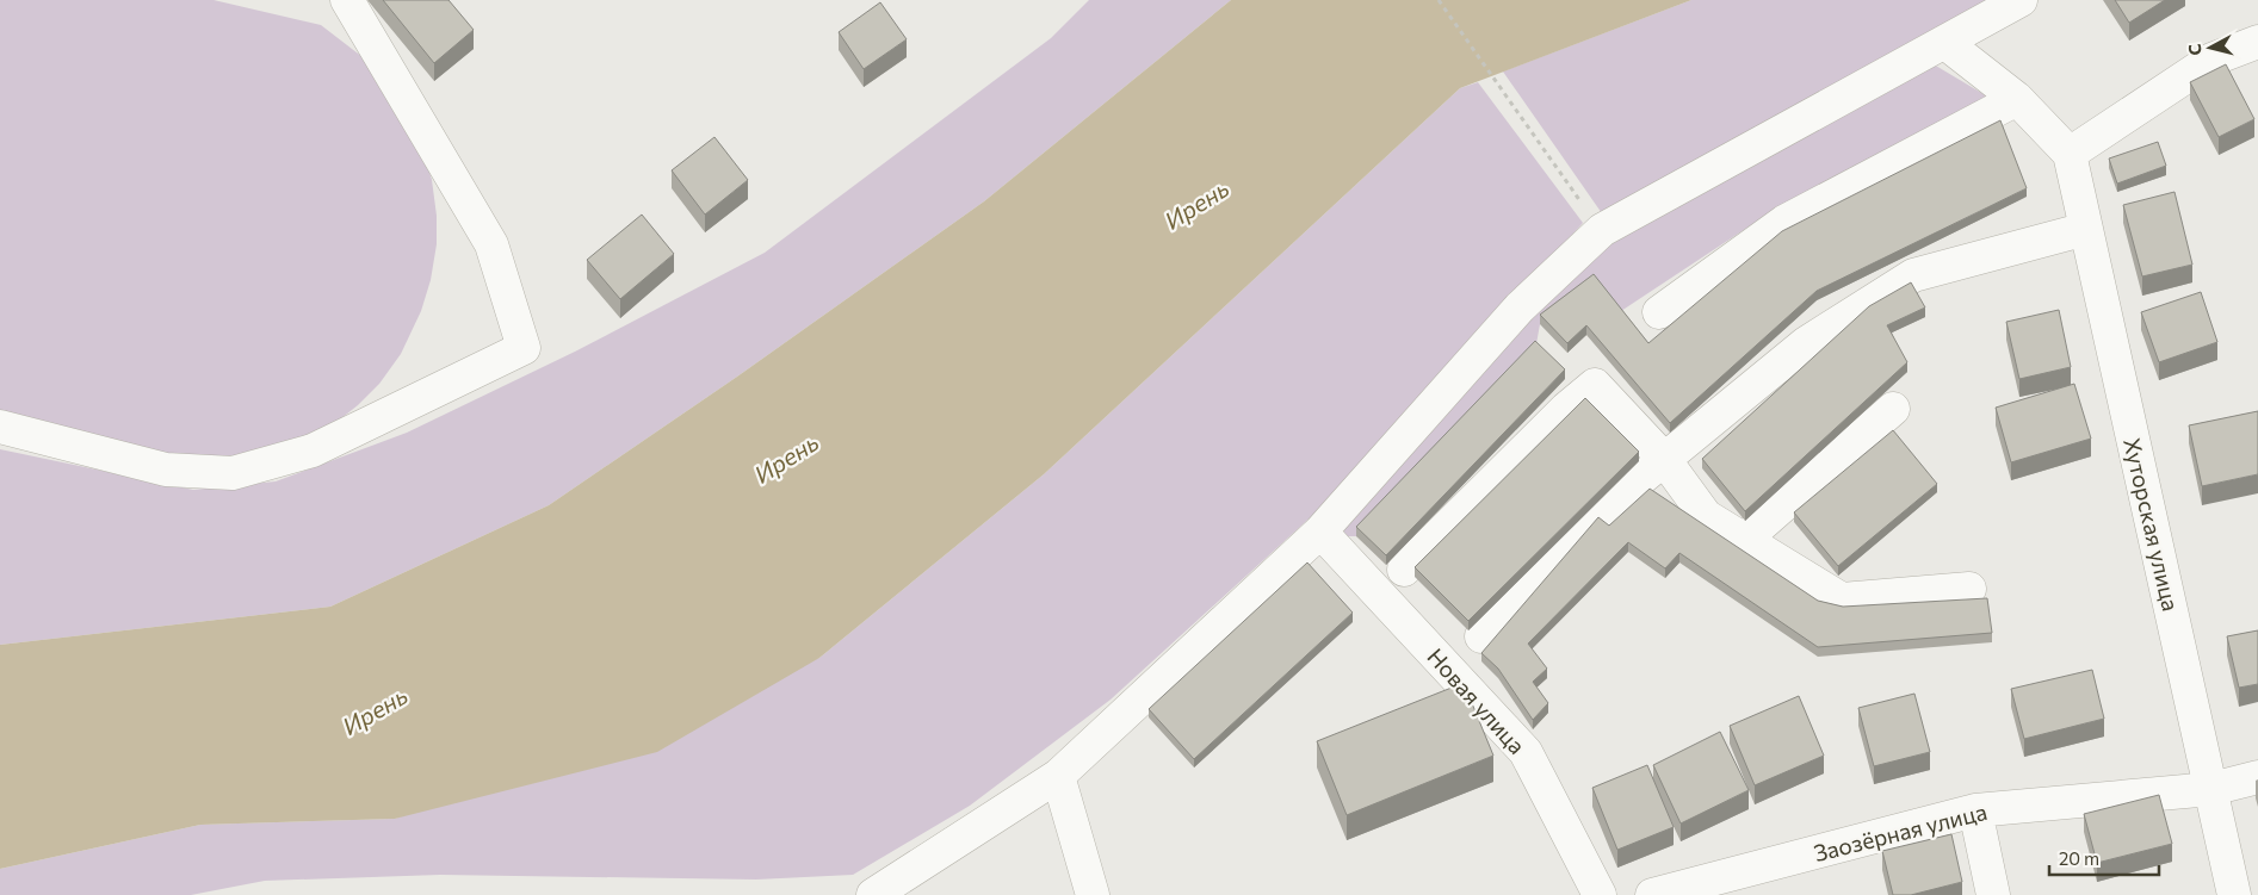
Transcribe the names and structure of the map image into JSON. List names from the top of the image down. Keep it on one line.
{"streets":{"street":["Хуторская улица","Новая улица","Заозёрная улица"]},"crossings":[["Хуторская улица","Заозёрная улица"]],"water":["Ирень"],"scale_bar":"20 m","north":"left"}
